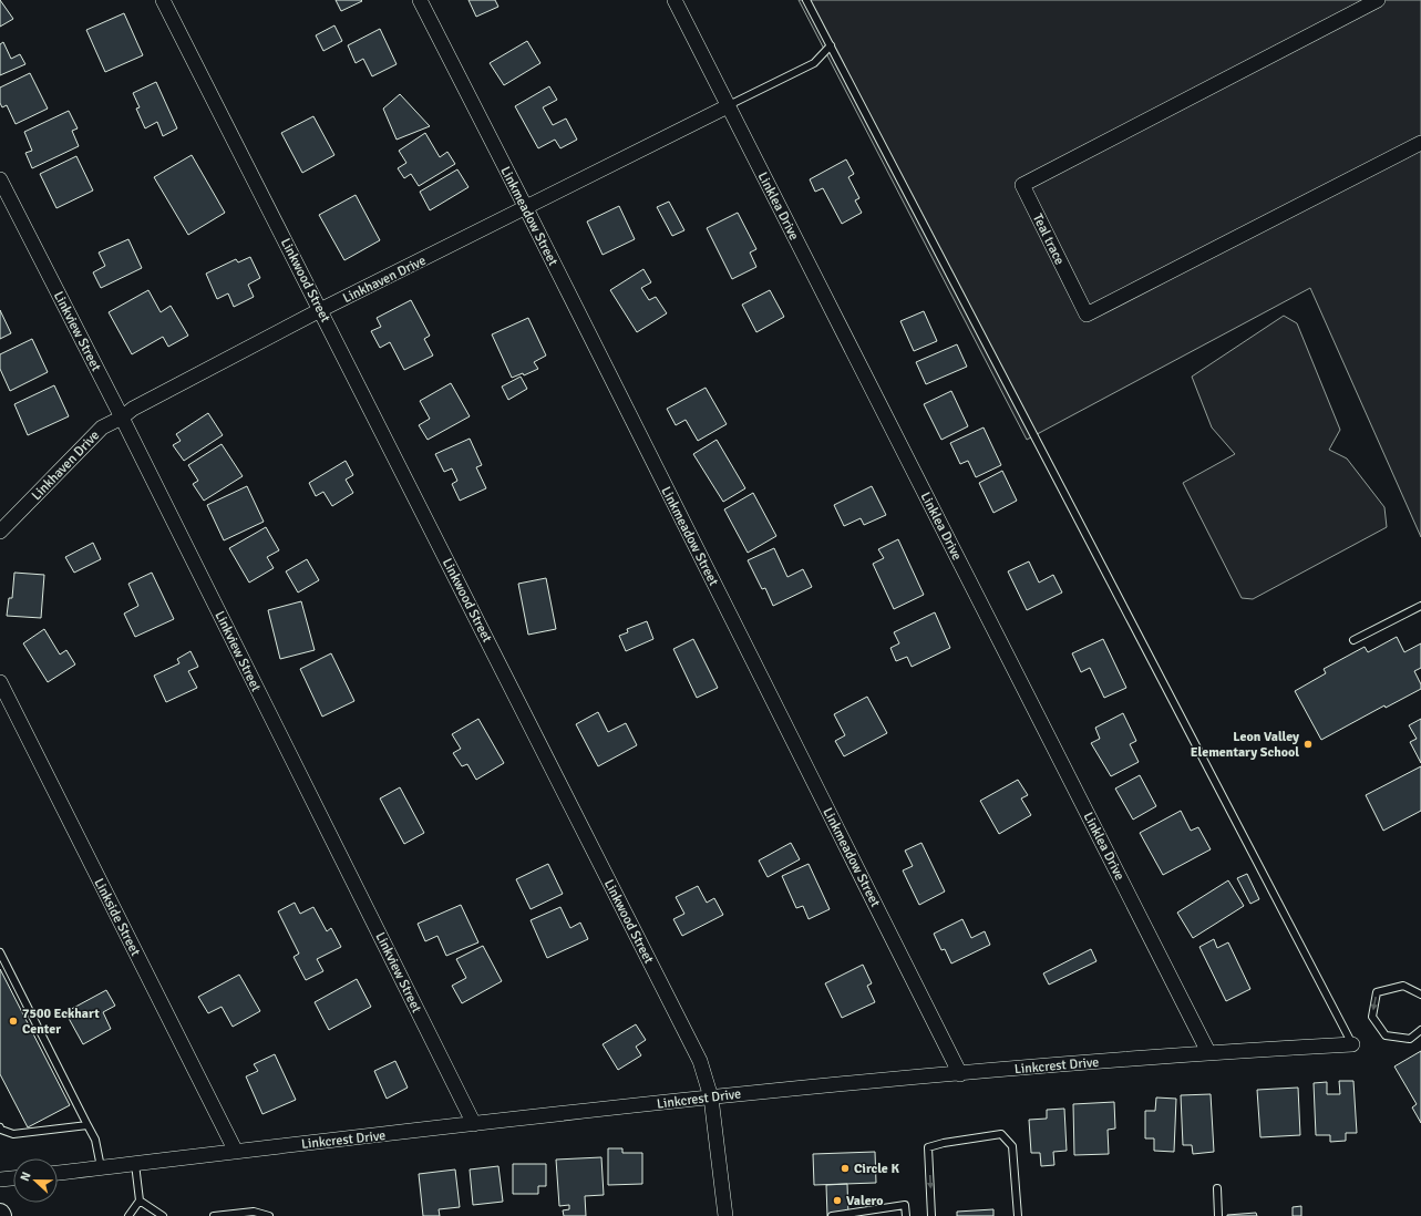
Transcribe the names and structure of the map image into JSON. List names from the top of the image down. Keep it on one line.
{"streets":{"street":["Linklea Drive","Linkmeadow Street","Teal trace","Linkhaven Drive","Linkwood Street","Linkview Street","Linkside Street","Linkcrest Drive"]},"crossings":[["Linklea Drive","Linkhaven Drive"],["Linklea Drive","Linkcrest Drive"],["Linkmeadow Street","Linkhaven Drive"],["Linkmeadow Street","Linkcrest Drive"],["Linkhaven Drive","Linkwood Street"],["Linkhaven Drive","Linkview Street"],["Linkwood Street","Linkcrest Drive"],["Linkview Street","Linkcrest Drive"],["Linkside Street","Linkcrest Drive"]],"places":["Leon Valley Elementary School","7500 Eckhart Center","Circle K","Valero"],"north":"left"}
